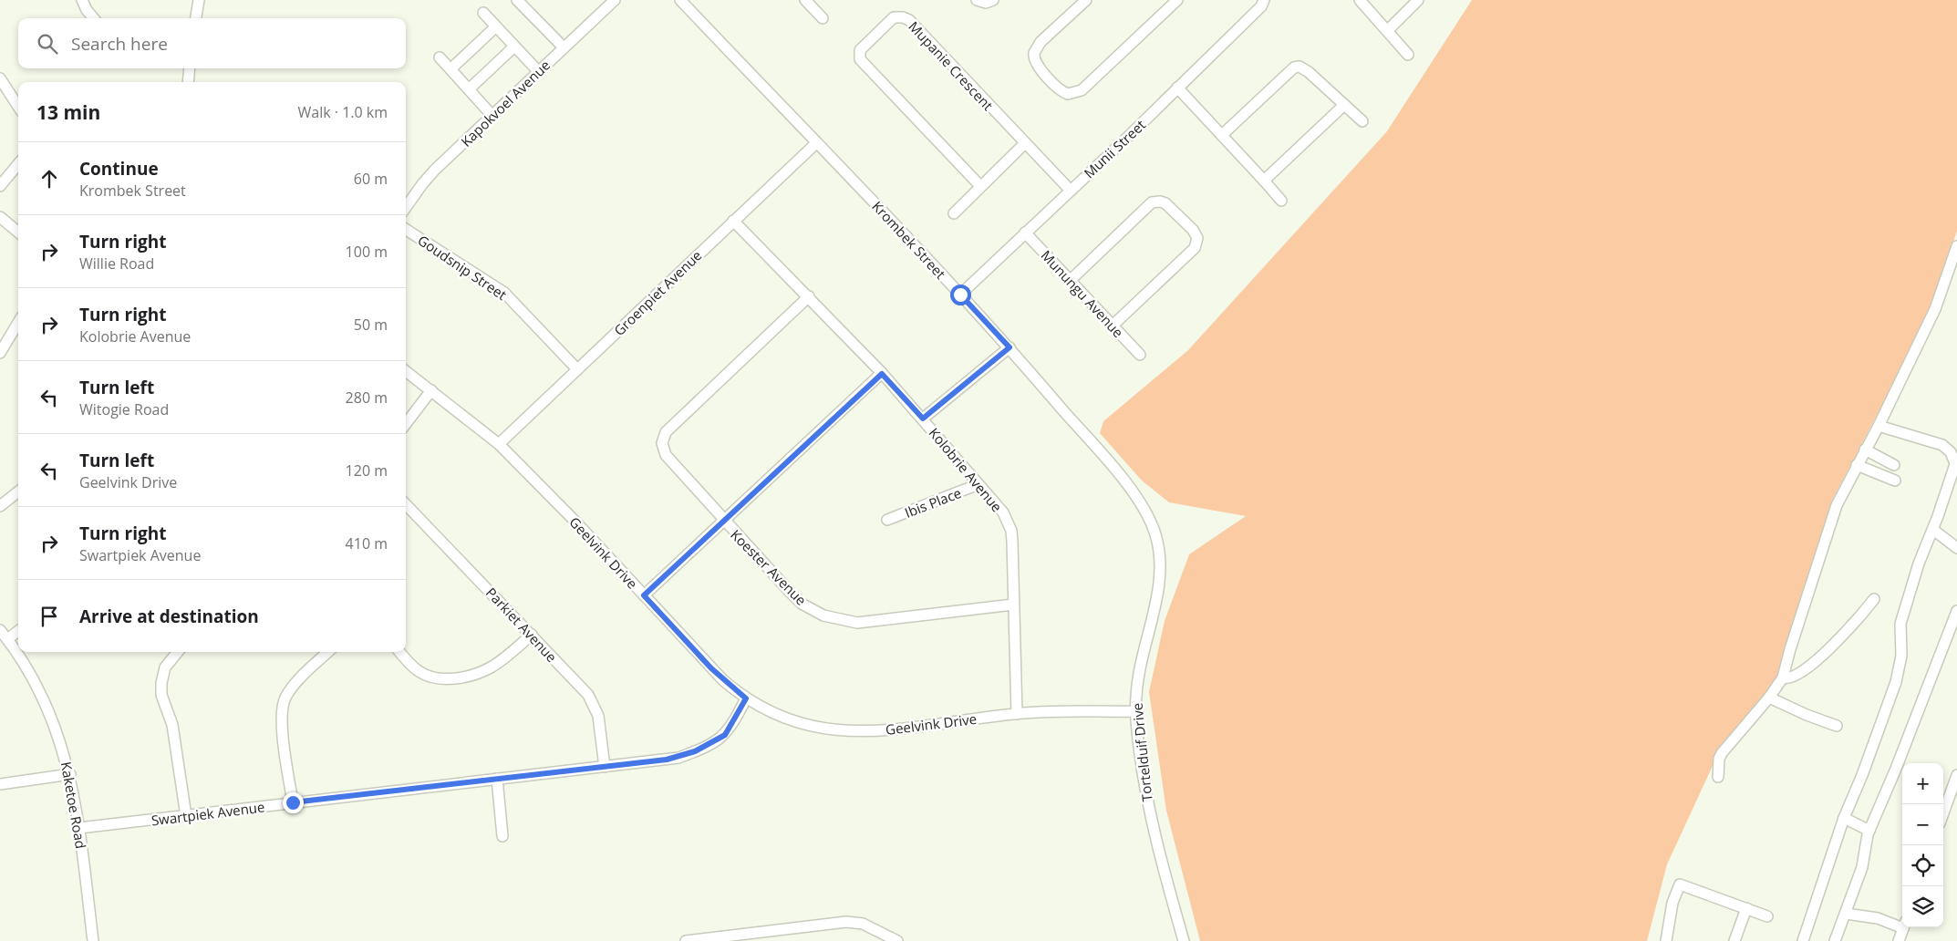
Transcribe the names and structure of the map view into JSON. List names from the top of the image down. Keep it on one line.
{"streets":{"street":["Mupanie Crescent","Kapokvoel Avenue","Munii Street","Krombek Street","Goudsnip Street","Groenpiet Avenue","Munungu Avenue","Kolobrie Avenue","Ibis Place","Geelvink Drive","Koester Avenue","Parkiet Avenue","Tortelduif Drive","Kaketoe Road","Swartpiek Avenue"]},"crossings":[["Mupanie Crescent","Munii Street"],["Munii Street","Krombek Street"],["Munii Street","Munungu Avenue"],["Krombek Street","Groenpiet Avenue"],["Krombek Street","Tortelduif Drive"],["Goudsnip Street","Groenpiet Avenue"],["Groenpiet Avenue","Kolobrie Avenue"],["Groenpiet Avenue","Geelvink Drive"],["Kolobrie Avenue","Ibis Place"],["Kolobrie Avenue","Geelvink Drive"],["Kolobrie Avenue","Koester Avenue"],["Geelvink Drive","Tortelduif Drive"],["Geelvink Drive","Swartpiek Avenue"],["Parkiet Avenue","Swartpiek Avenue"],["Kaketoe Road","Swartpiek Avenue"]],"page":{"search":"Search here","heading":["13 min","Walk · 1.0 km"],"list":[["Continue","Krombek Street","60 m"],["Turn right","Willie Road","100 m"],["Turn right","Kolobrie Avenue","50 m"],["Turn left","Witogie Road","280 m"],["Turn left","Geelvink Drive","120 m"],["Turn right","Swartpiek Avenue","410 m"],"Arrive at destination"],"map_buttons":["+","−"]}}
